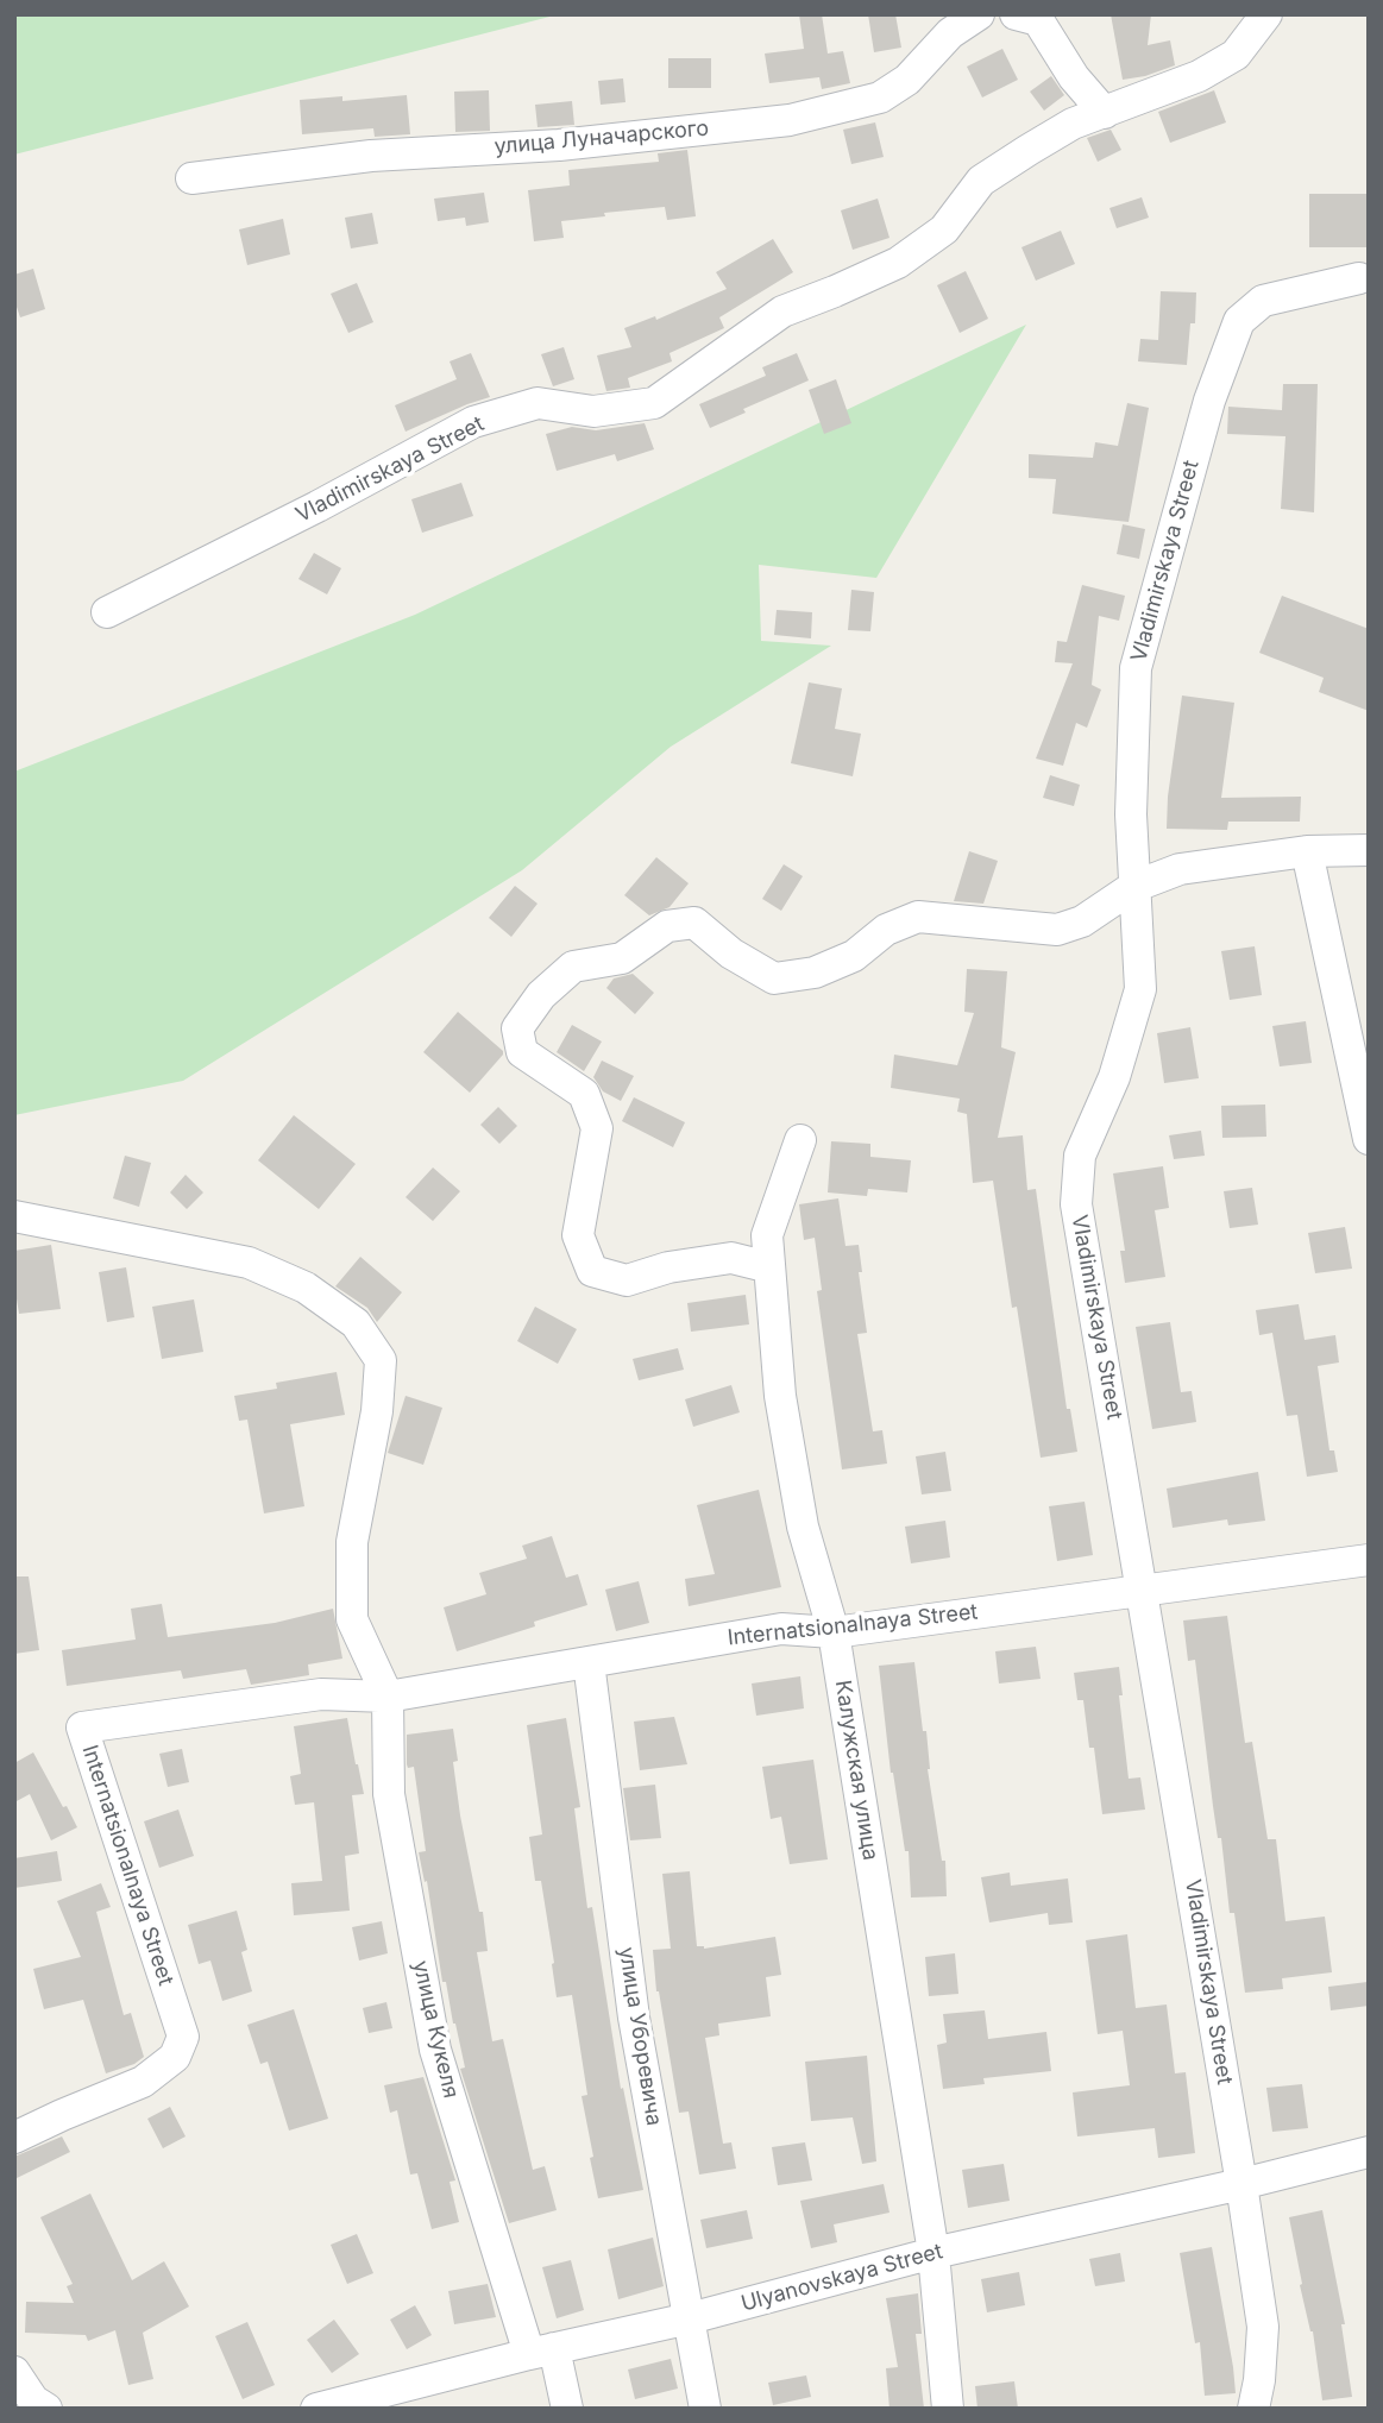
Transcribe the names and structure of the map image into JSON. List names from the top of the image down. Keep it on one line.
{"streets":{"street":["улица Луначарского","Vladimirskaya Street","Internatsionalnaya Street","Калужская улица","улица Кукеля","улица Уборевича","Ulyanovskaya Street"]},"crossings":[["Vladimirskaya Street","Internatsionalnaya Street"],["Vladimirskaya Street","Ulyanovskaya Street"],["Internatsionalnaya Street","Калужская улица"],["Internatsionalnaya Street","улица Кукеля"],["Internatsionalnaya Street","улица Уборевича"],["Калужская улица","Ulyanovskaya Street"],["улица Кукеля","Ulyanovskaya Street"],["улица Уборевича","Ulyanovskaya Street"]]}
